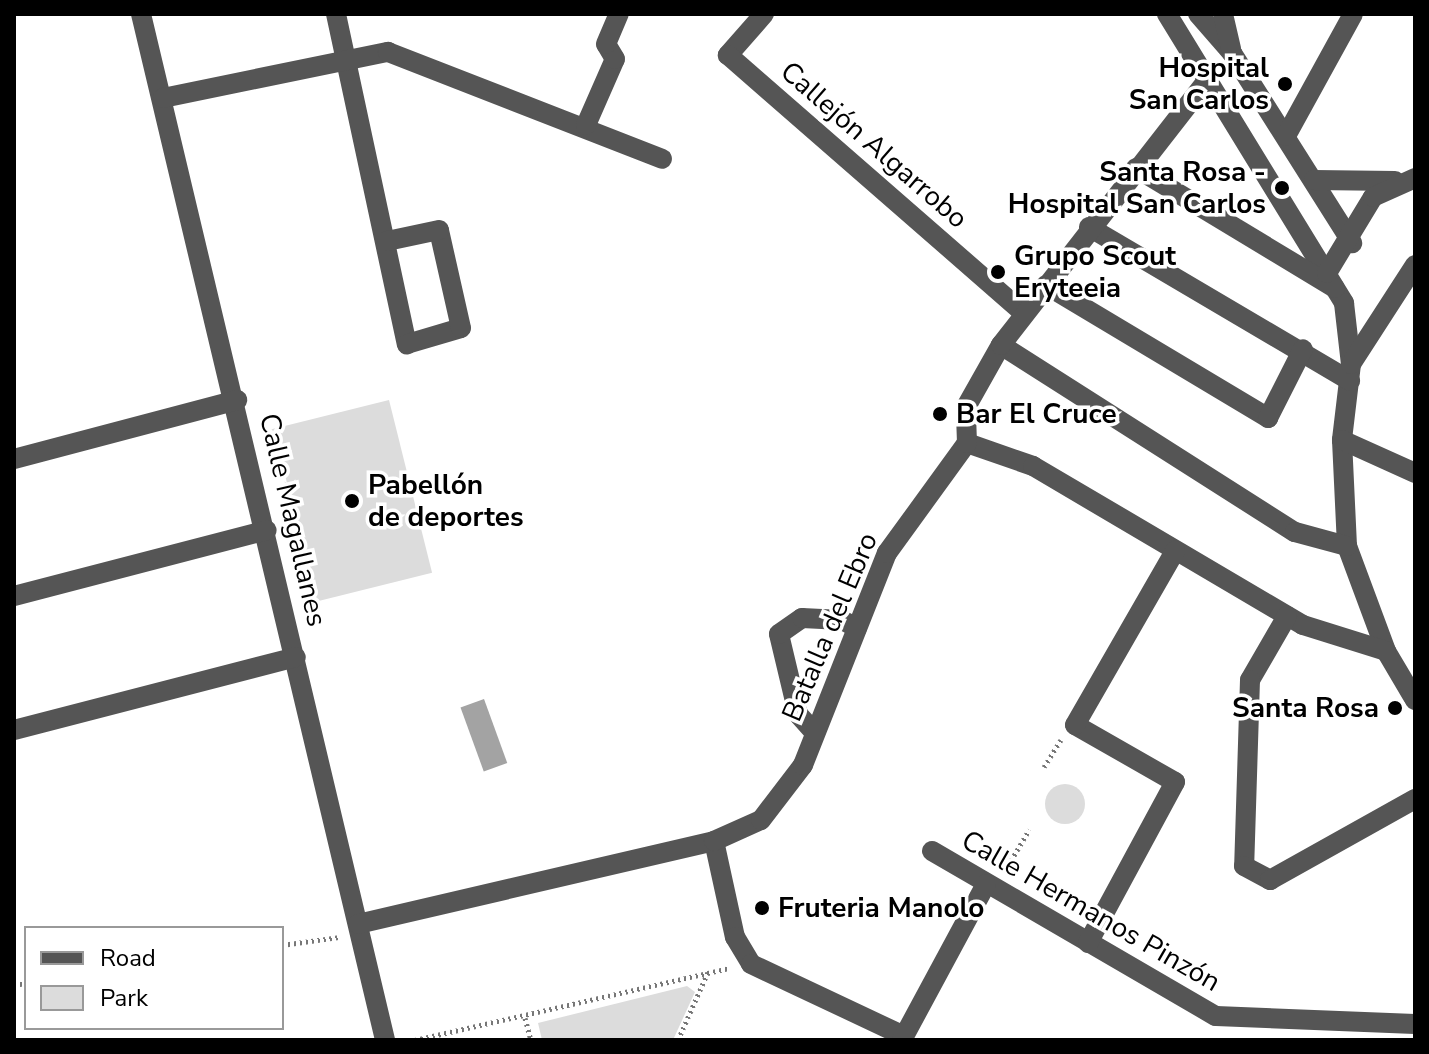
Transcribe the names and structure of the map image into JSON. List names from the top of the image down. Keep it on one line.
{"streets":{"street":["Callejón Algarrobo","Calle Magallanes","Batalla del Ebro","Calle Hermanos Pinzón"]},"crossings":[["Calle Magallanes","Batalla del Ebro"]],"places":["Hospital San Carlos","Santa Rosa - Hospital San Carlos","Grupo Scout Eryteeia","Bar El Cruce","Pabellón de deportes","Santa Rosa","Fruteria Manolo"],"legend":["Road","Park"]}
